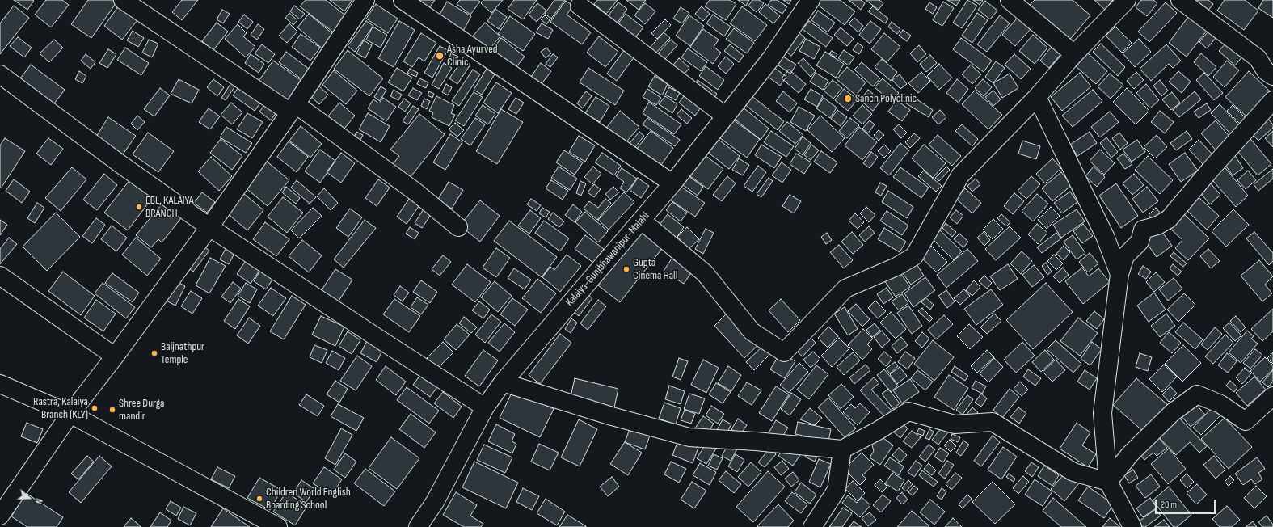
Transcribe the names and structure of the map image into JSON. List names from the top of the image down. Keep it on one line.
{"streets":{"street":["Kalaiya-Gunjbhawanipur-Malahi"]},"places":["Asha Ayurved Clinic","Sanch Polyclinic","EBL, KALAIYA BRANCH","Gupta Cinema Hall","Baijnathpur Temple","Rastra, Kalaiya Branch (KLY)","Shree Durga mandir","Children World English Boarding School"],"scale_bar":"20 m","north":"right"}
